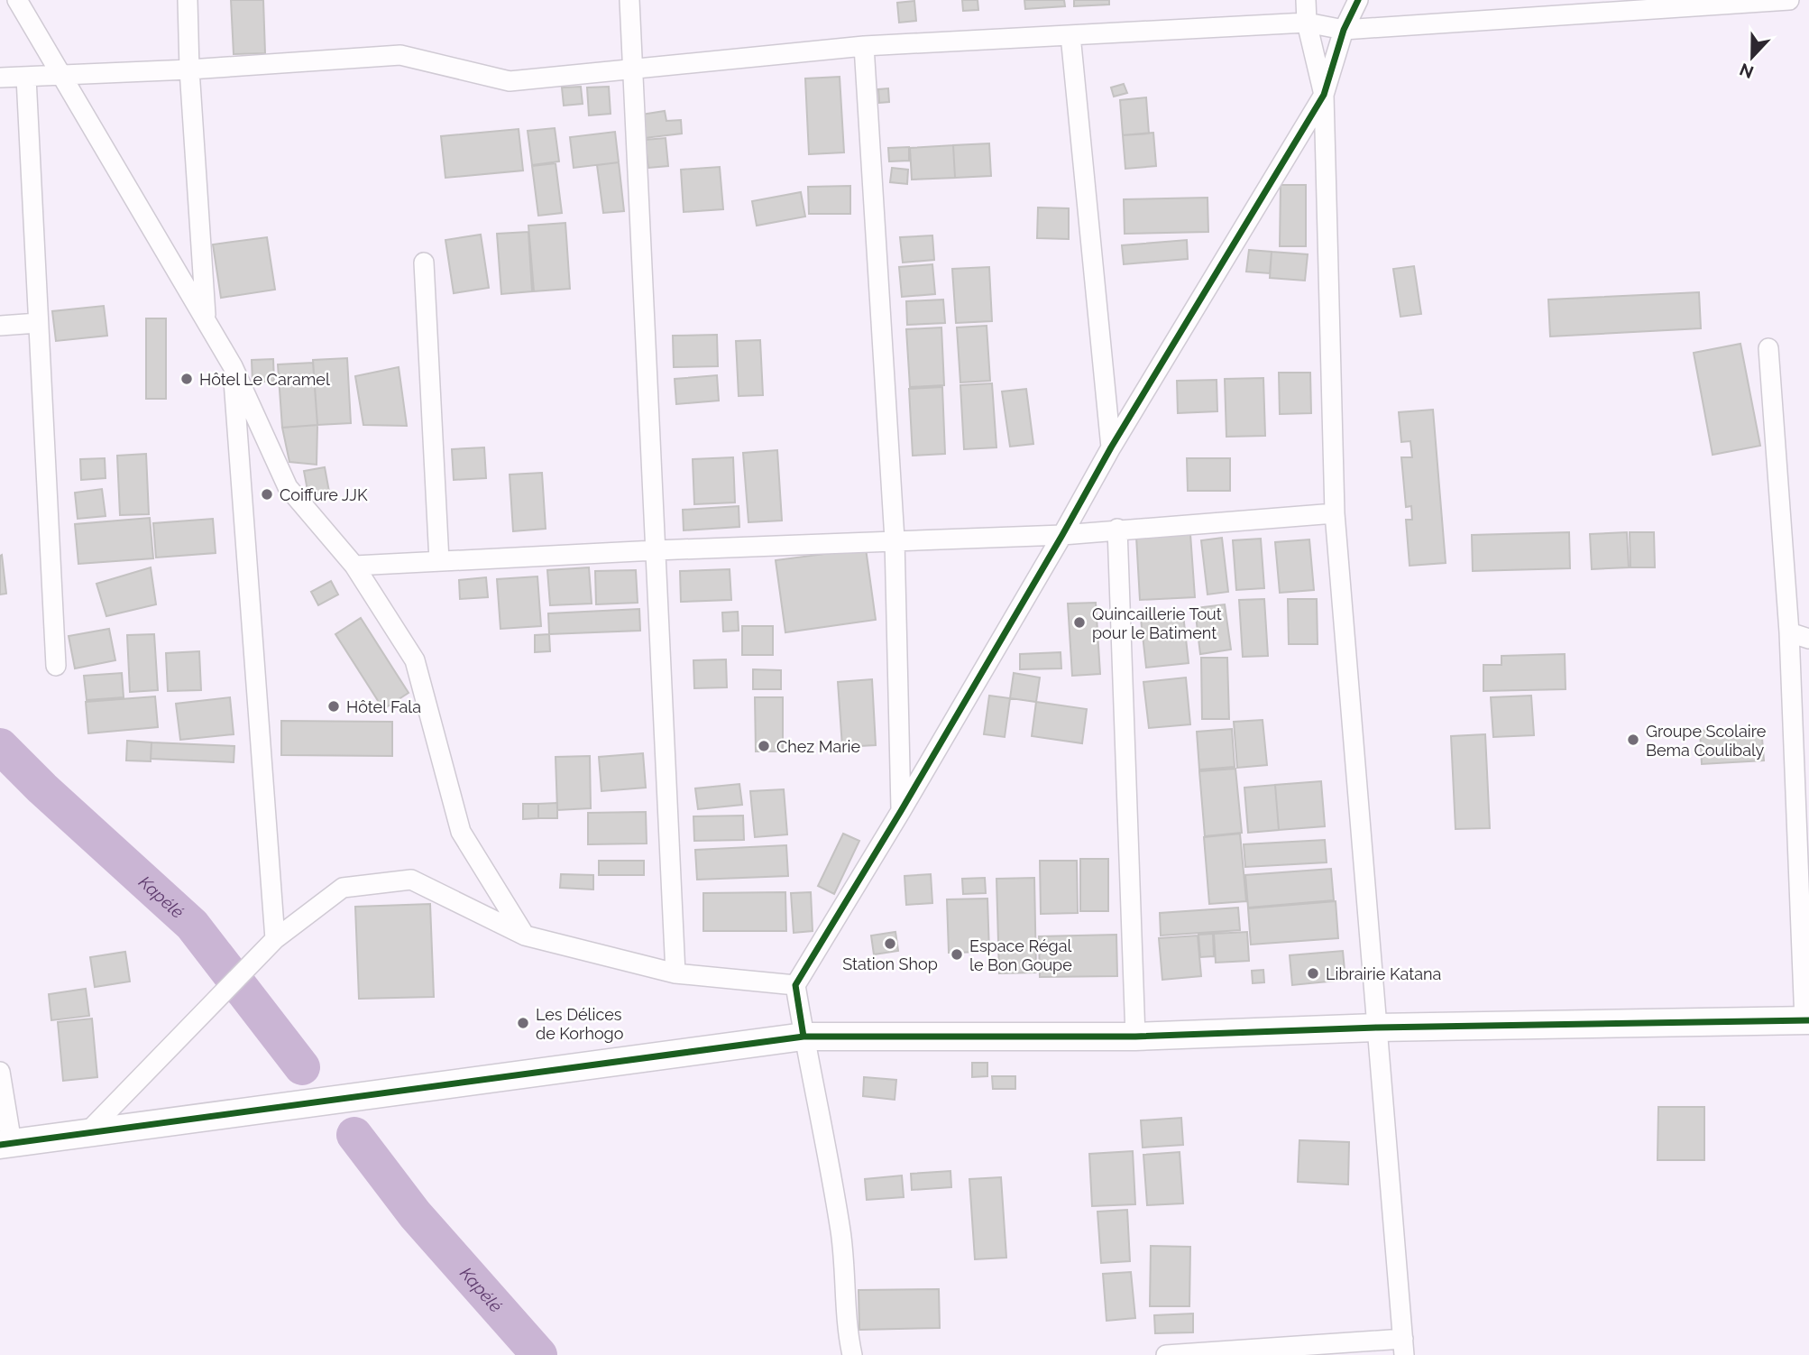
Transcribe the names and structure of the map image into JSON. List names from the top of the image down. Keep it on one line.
{"water":["Kapélé"],"places":["Hôtel Le Caramel","Coiffure JJK","Quincaillerie Tout pour le Batiment","Hôtel Fala","Groupe Scolaire Bema Coulibaly","Chez Marie","Station Shop","Espace Régal le Bon Goupe","Librairie Katana","Les Délices de Korhogo"],"north":"bottom"}
